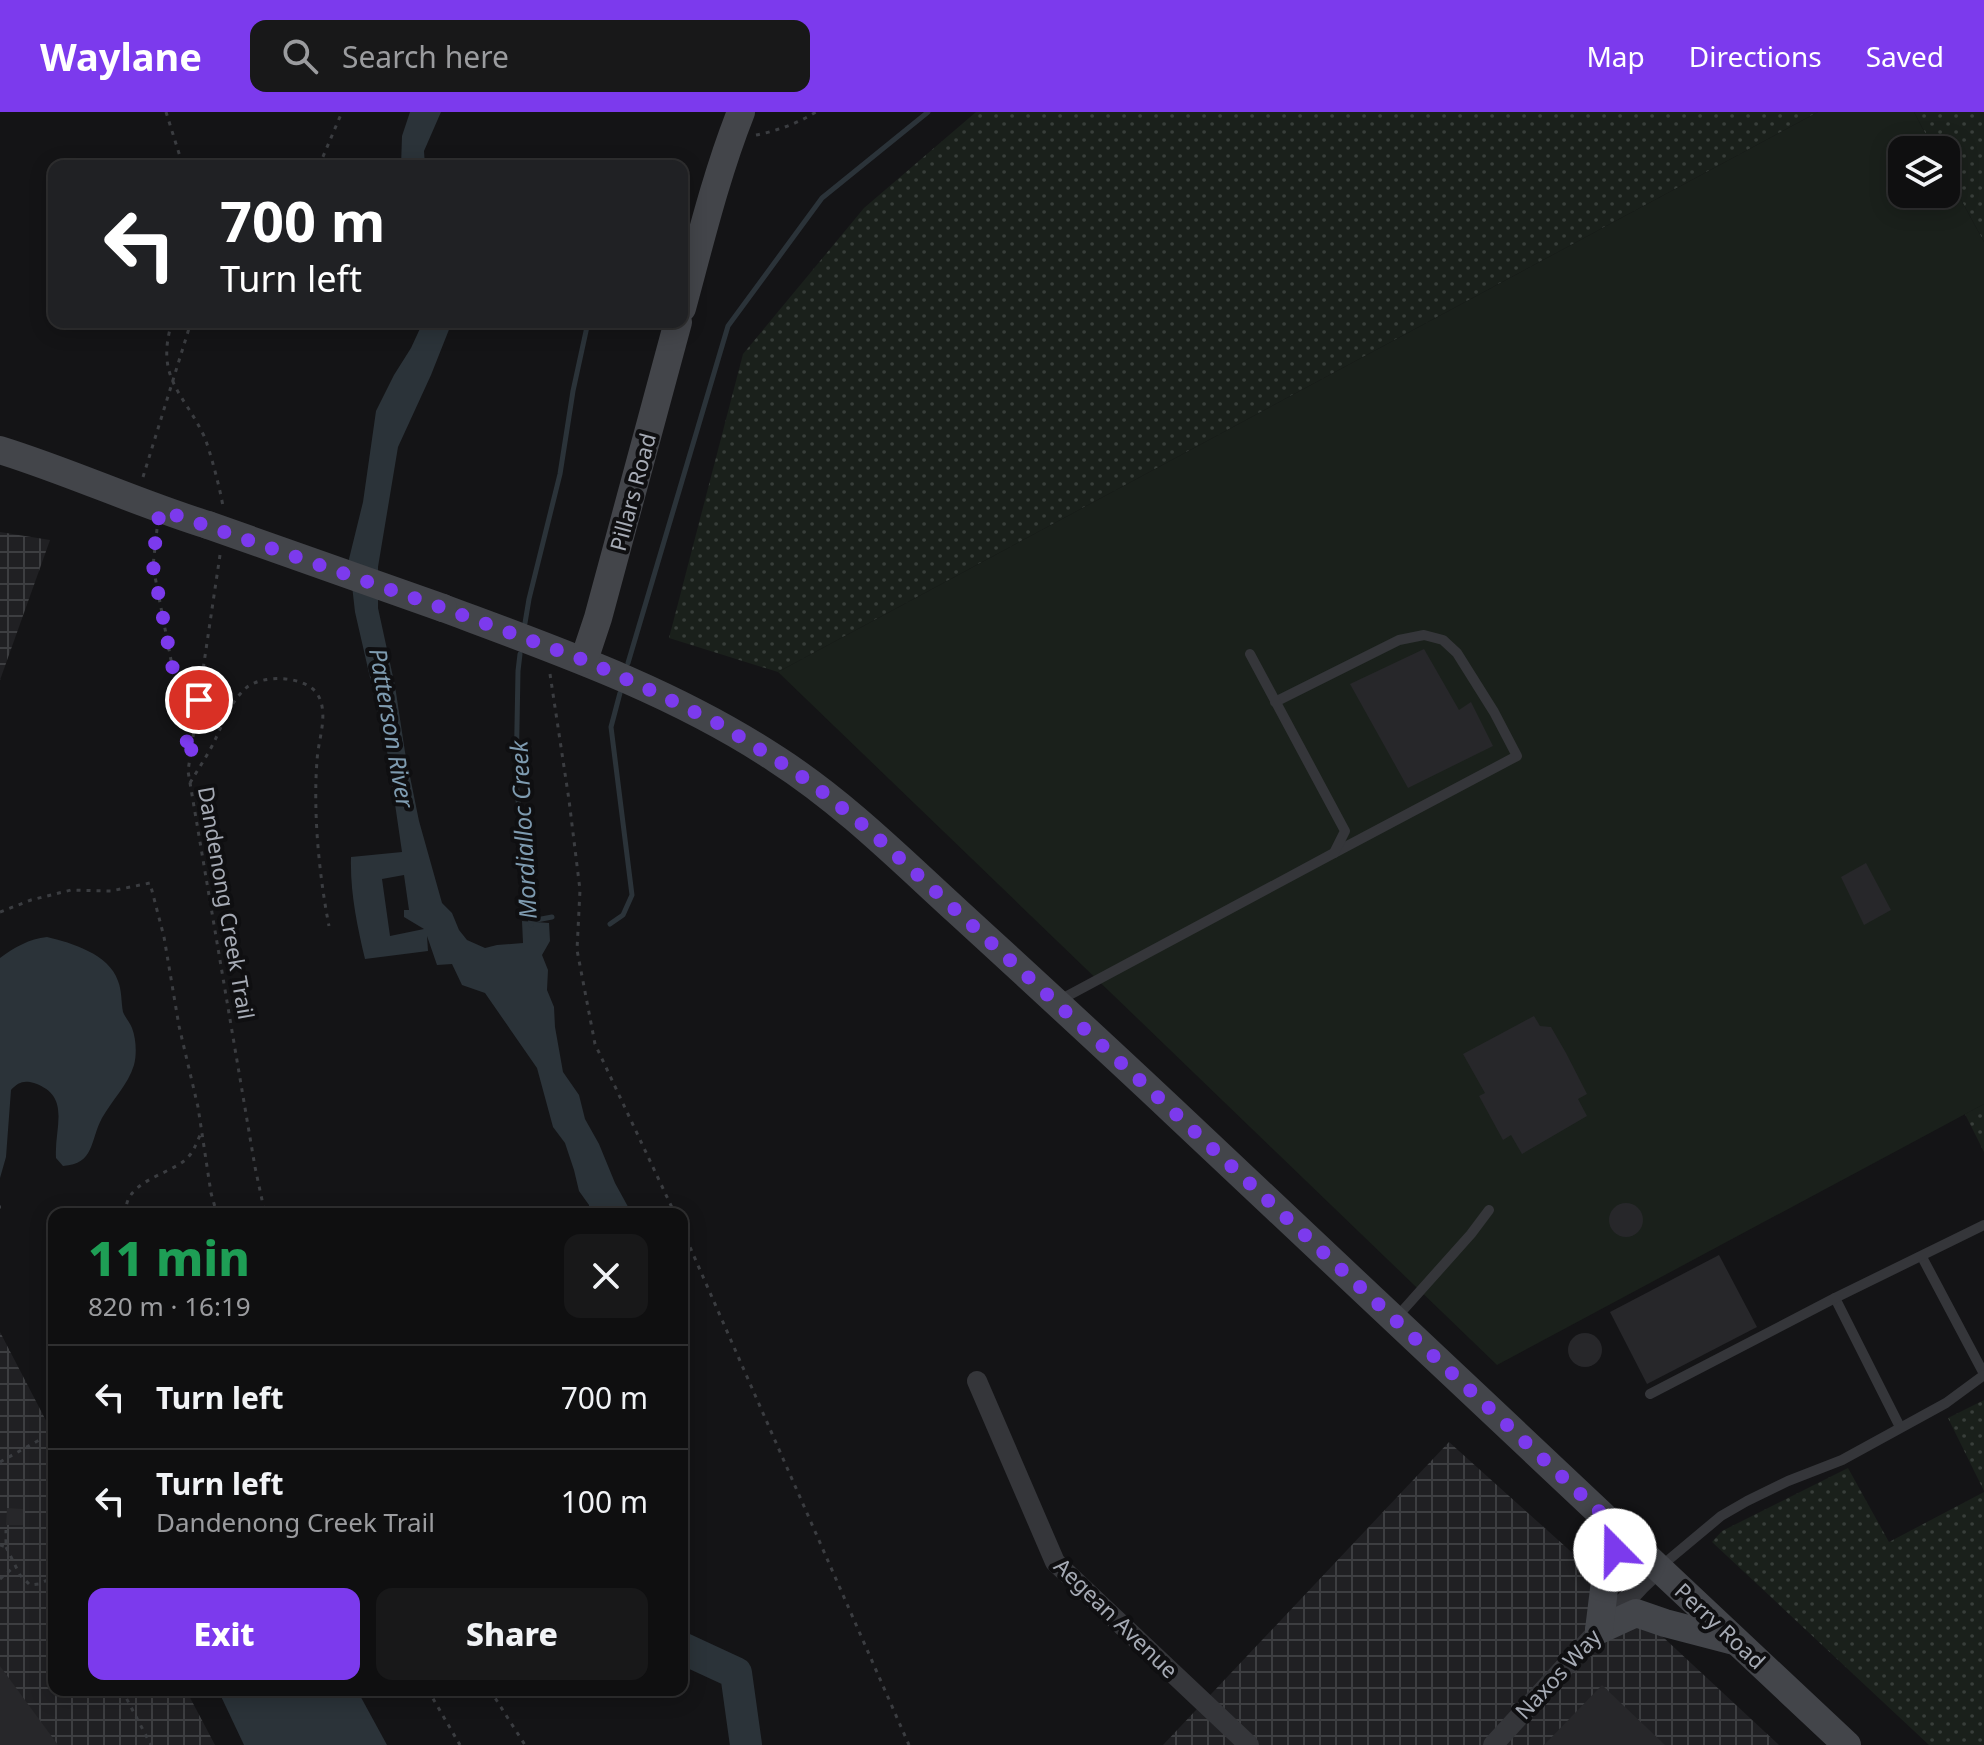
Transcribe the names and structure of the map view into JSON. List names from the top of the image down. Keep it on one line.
{"streets":{"main road":["Pillars Road","Perry Road"],"street":["Aegean Avenue","Naxos Way"],"path":["Dandenong Creek Trail"]},"crossings":[["Pillars Road","Perry Road"],["Dandenong Creek Trail","Perry Road"],["Perry Road","Naxos Way"]],"water":["Patterson River","Mordialloc Creek"],"page":{"header":"Waylane","search":"Search here","nav":["Map","Directions","Saved"],"turn":["700 m","Turn left"],"heading":["11 min","820 m · 16:19"],"list":[{"name":"Turn left","value":"700 m"},{"name":"Turn left","note":"Dandenong Creek Trail","value":"100 m"}],"buttons":["Exit","Share"]}}
